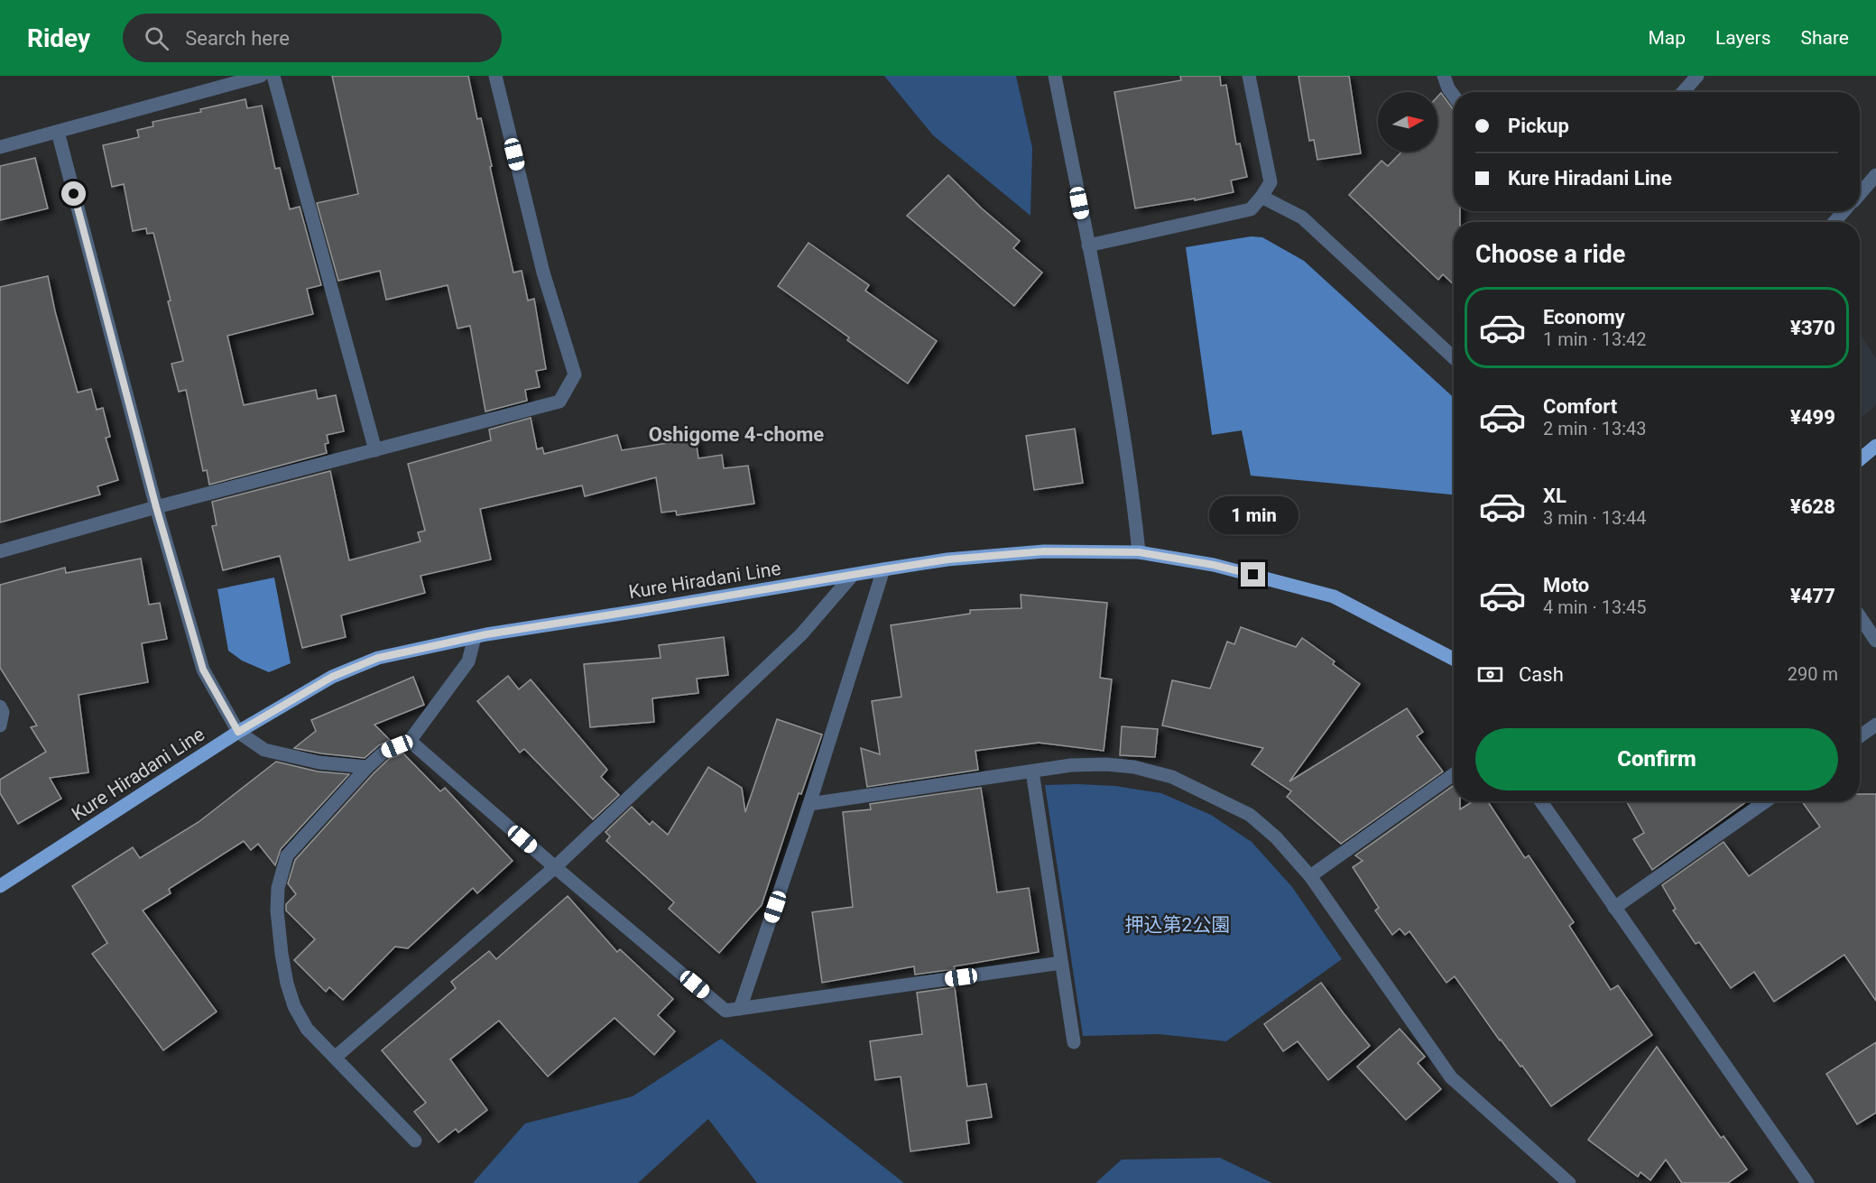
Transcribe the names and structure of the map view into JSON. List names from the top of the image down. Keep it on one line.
{"streets":{"main road":["Kure Hiradani Line"]},"districts":["Oshigome 4-chome"],"parks":["押込第2公園"],"north":"right","page":{"header":"Ridey","search":"Search here","nav":["Map","Layers","Share"],"banner":["Pickup","Kure Hiradani Line"],"heading":"Choose a ride","list":[{"name":"Economy","note":"1 min · 13:42","value":"¥370"},{"name":"Comfort","note":"2 min · 13:43","value":"¥499"},{"name":"XL","note":"3 min · 13:44","value":"¥628"},{"name":"Moto","note":"4 min · 13:45","value":"¥477"}],"bubble":"1 min","pay":["Cash","290 m"],"buttons":"Confirm"}}
